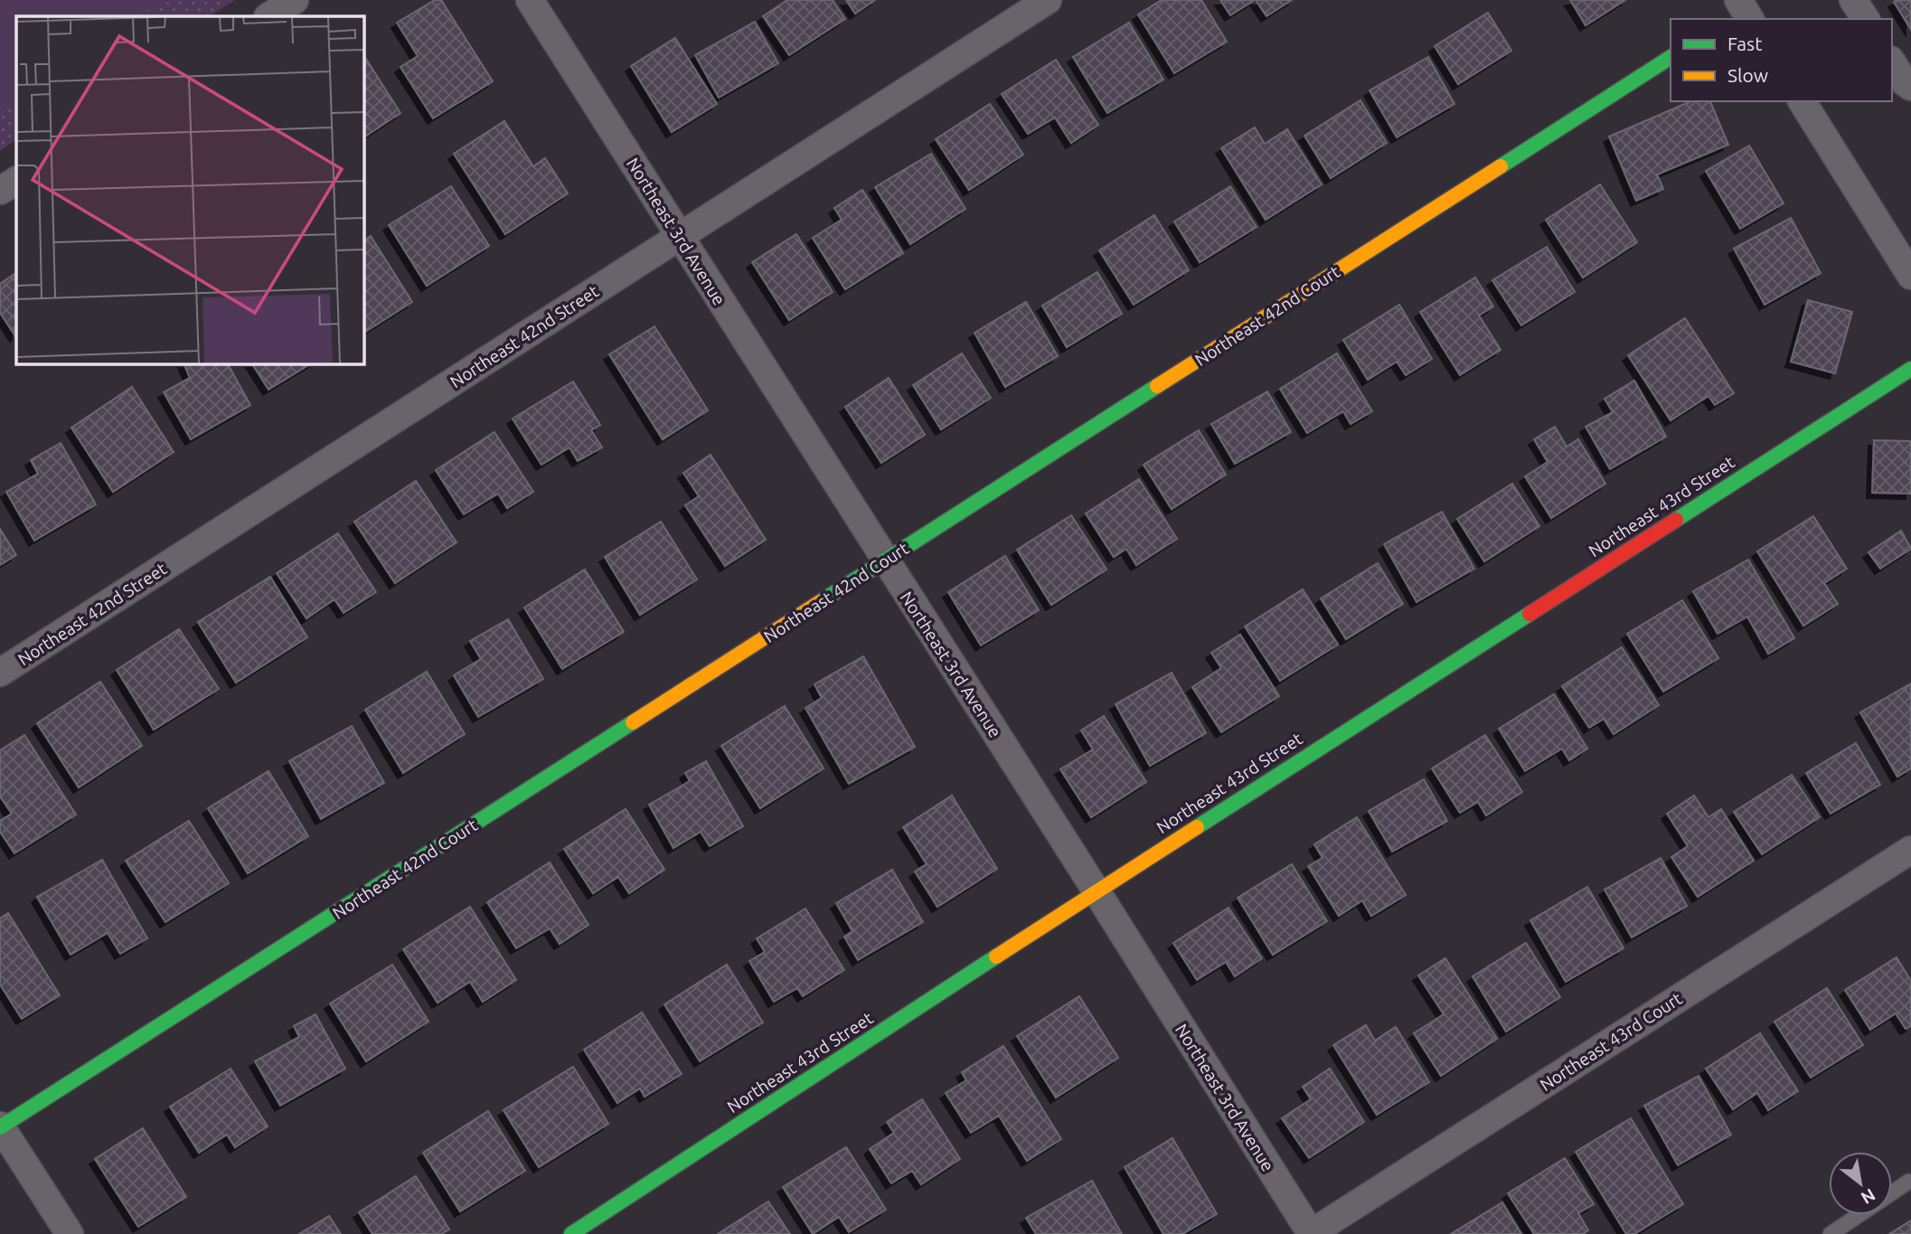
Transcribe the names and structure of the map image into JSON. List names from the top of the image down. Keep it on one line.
{"streets":{"street":["Northeast 3rd Avenue","Northeast 42nd Court","Northeast 42nd Street","Northeast 43rd Street","Northeast 43rd Court"]},"crossings":[["Northeast 3rd Avenue","Northeast 42nd Court"],["Northeast 3rd Avenue","Northeast 42nd Street"],["Northeast 3rd Avenue","Northeast 43rd Street"],["Northeast 3rd Avenue","Northeast 43rd Court"]],"legend":["Fast","Slow"],"north":"bottom right"}
